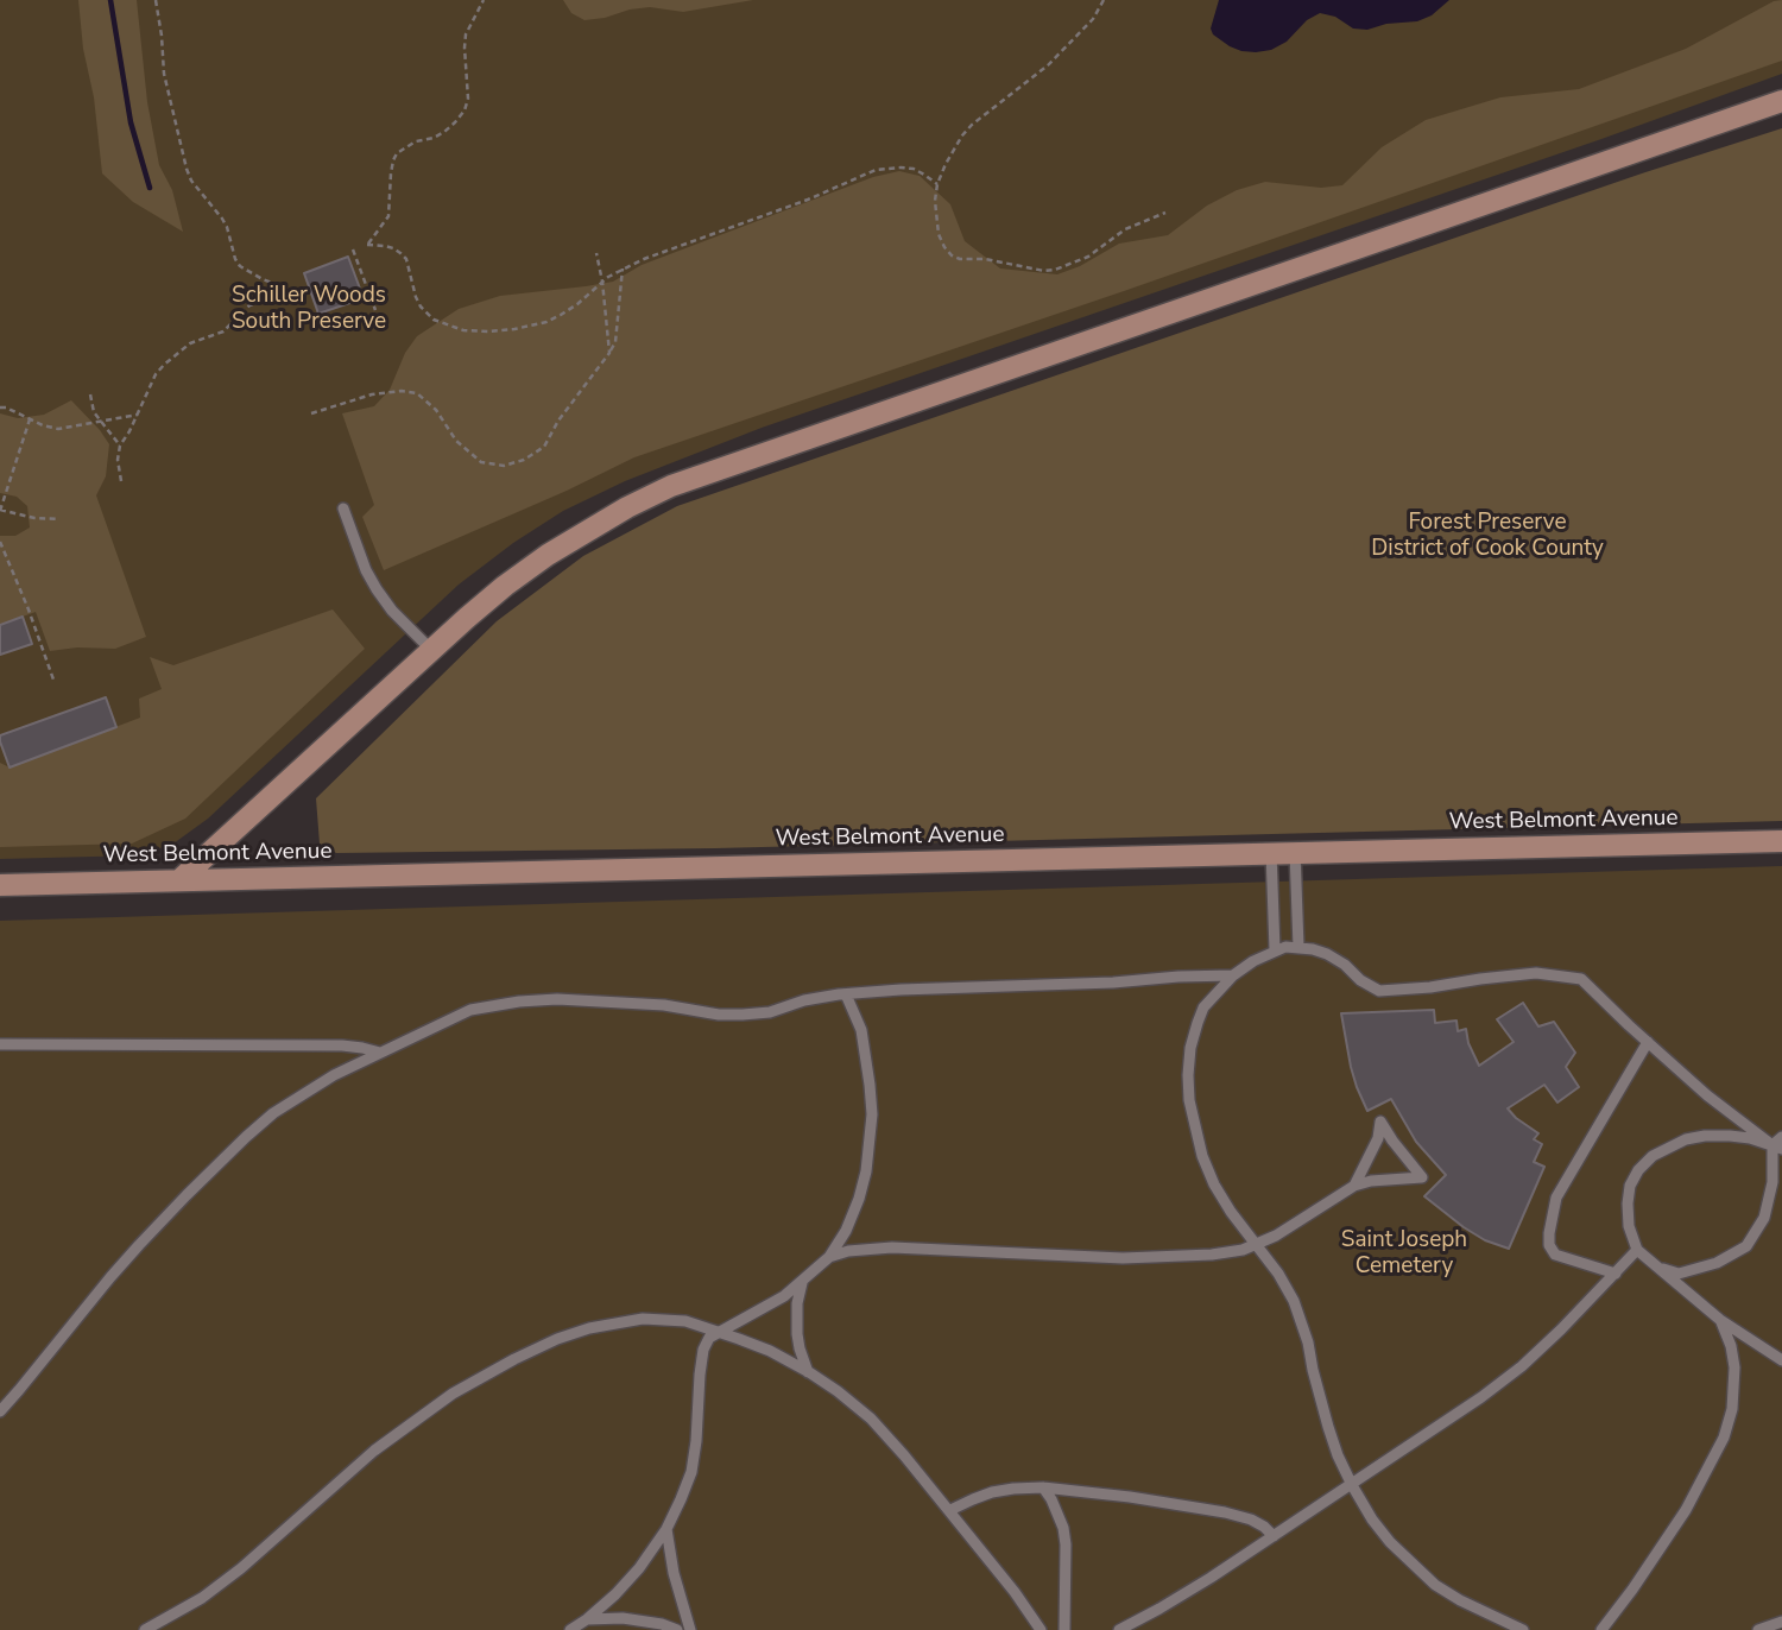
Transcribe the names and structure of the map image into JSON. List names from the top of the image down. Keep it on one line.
{"streets":{"main road":["West Belmont Avenue"]},"parks":["Schiller Woods South Preserve","Forest Preserve District of Cook County","Saint Joseph Cemetery"]}
